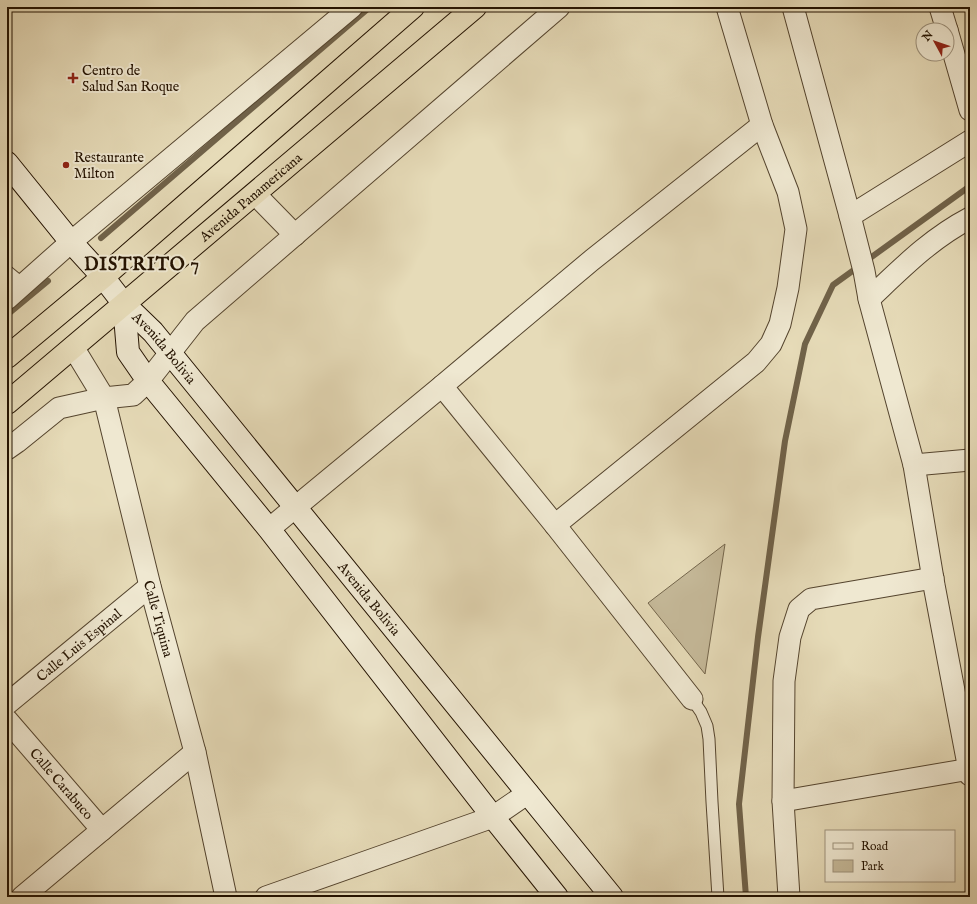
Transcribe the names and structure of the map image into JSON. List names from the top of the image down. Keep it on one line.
{"streets":{"highway":["Avenida Panamericana"],"street":["Avenida Bolivia","Calle Tiquina","Calle Luis Espinal","Calle Carabuco"]},"crossings":[["Avenida Panamericana","Avenida Bolivia"],["Avenida Panamericana","Calle Tiquina"],["Calle Tiquina","Calle Luis Espinal"]],"districts":["DISTRITO 7"],"places":{"health":["Centro de Salud San Roque"],"other":["Restaurante Milton"]},"legend":["Road","Park"],"north":"top left"}
